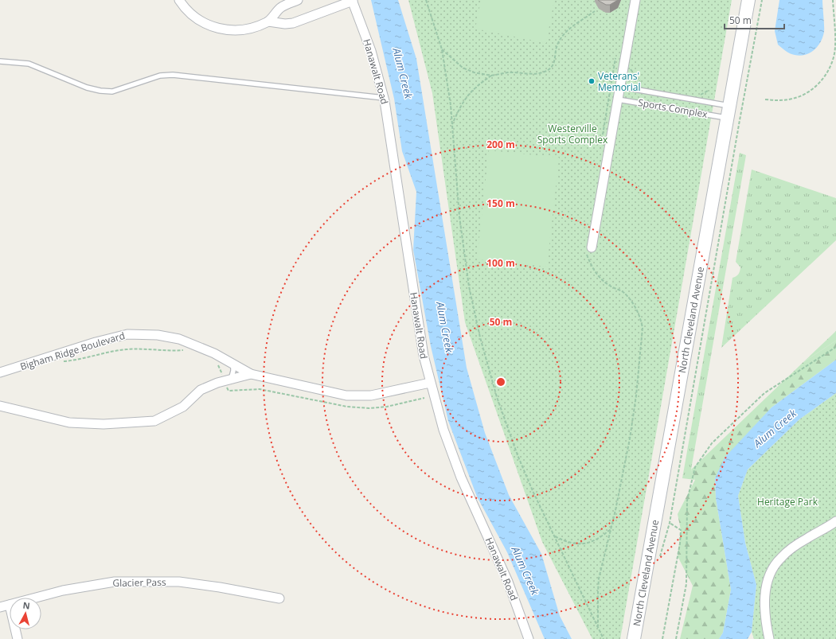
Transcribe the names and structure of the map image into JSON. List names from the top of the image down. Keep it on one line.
{"streets":{"main road":["North Cleveland Avenue"],"street":["Hanawalt Road","Bigham Ridge Boulevard","Glacier Pass"],"lane":["Sports Complex"]},"crossings":[["Hanawalt Road","Bigham Ridge Boulevard"],["Sports Complex","North Cleveland Avenue"]],"water":["Alum Creek"],"parks":["Westerville Sports Complex","Heritage Park"],"places":["Veterans' Memorial"],"scale_bar":"50 m","north":"top","rings":["200 m","150 m","100 m","50 m"]}
